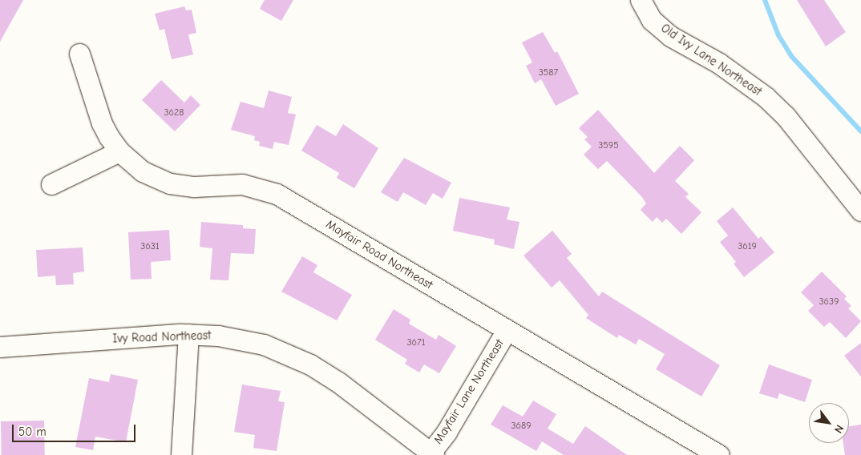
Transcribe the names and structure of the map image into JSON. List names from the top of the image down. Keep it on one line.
{"streets":{"street":["Old Ivy Lane Northeast","Mayfair Road Northeast","Ivy Road Northeast","Mayfair Lane Northeast"]},"crossings":[["Mayfair Road Northeast","Mayfair Lane Northeast"],["Ivy Road Northeast","Mayfair Lane Northeast"]],"house_numbers":["3587","3628","3595","3631","3619","3639","3671","3689"],"scale_bar":"50 m","north":"bottom right"}
